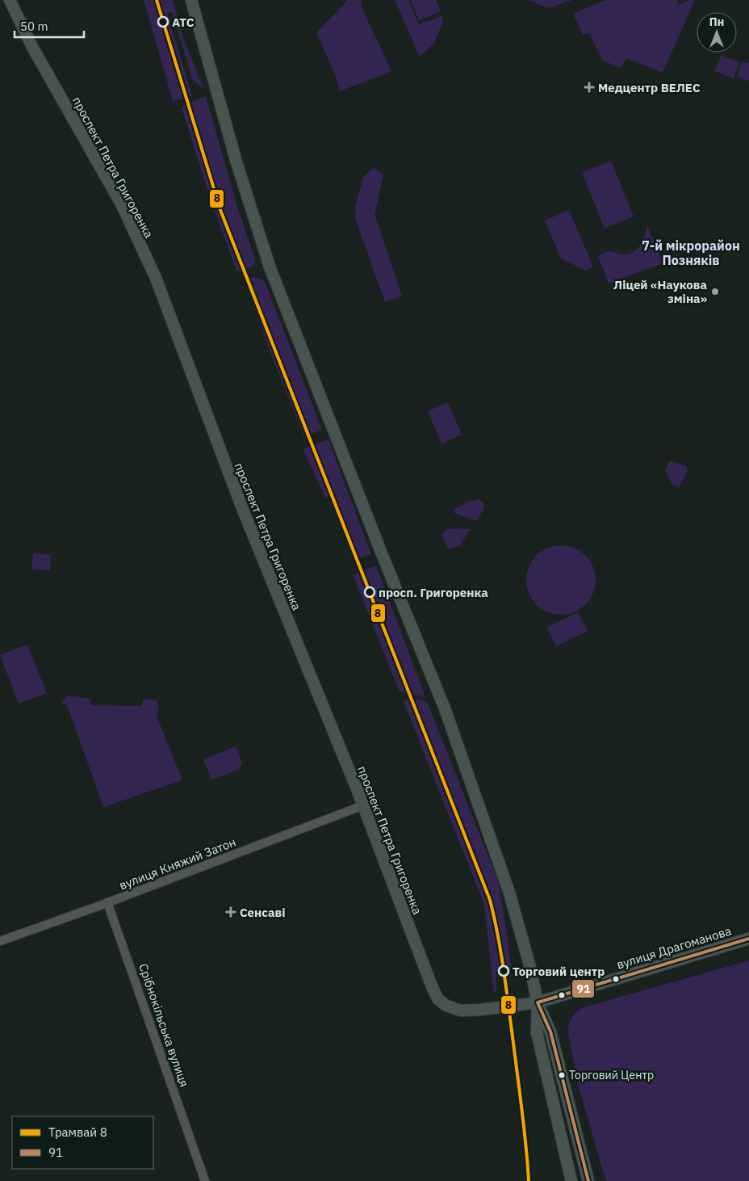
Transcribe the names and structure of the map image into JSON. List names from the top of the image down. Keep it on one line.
{"streets":{"main road":["проспект Петра Григоренка","вулиця Драгоманова"],"street":["вулиця Княжий Затон","Срібнокільська вулиця"]},"crossings":[["проспект Петра Григоренка","вулиця Княжий Затон"],["проспект Петра Григоренка","вулиця Драгоманова"],["вулиця Княжий Затон","Срібнокільська вулиця"]],"districts":["7-й мікрорайон Позняків"],"places":{"other":["АТС","Ліцей «Наукова зміна»","просп. Григоренка","Торговий центр","Торговий Центр"],"health":["Медцентр ВЕЛЕС","Сенсаві"]},"lines":["tram line 8","transit line 91"],"legend":["Трамвай 8","91"],"scale_bar":"50 m","north":"top"}
